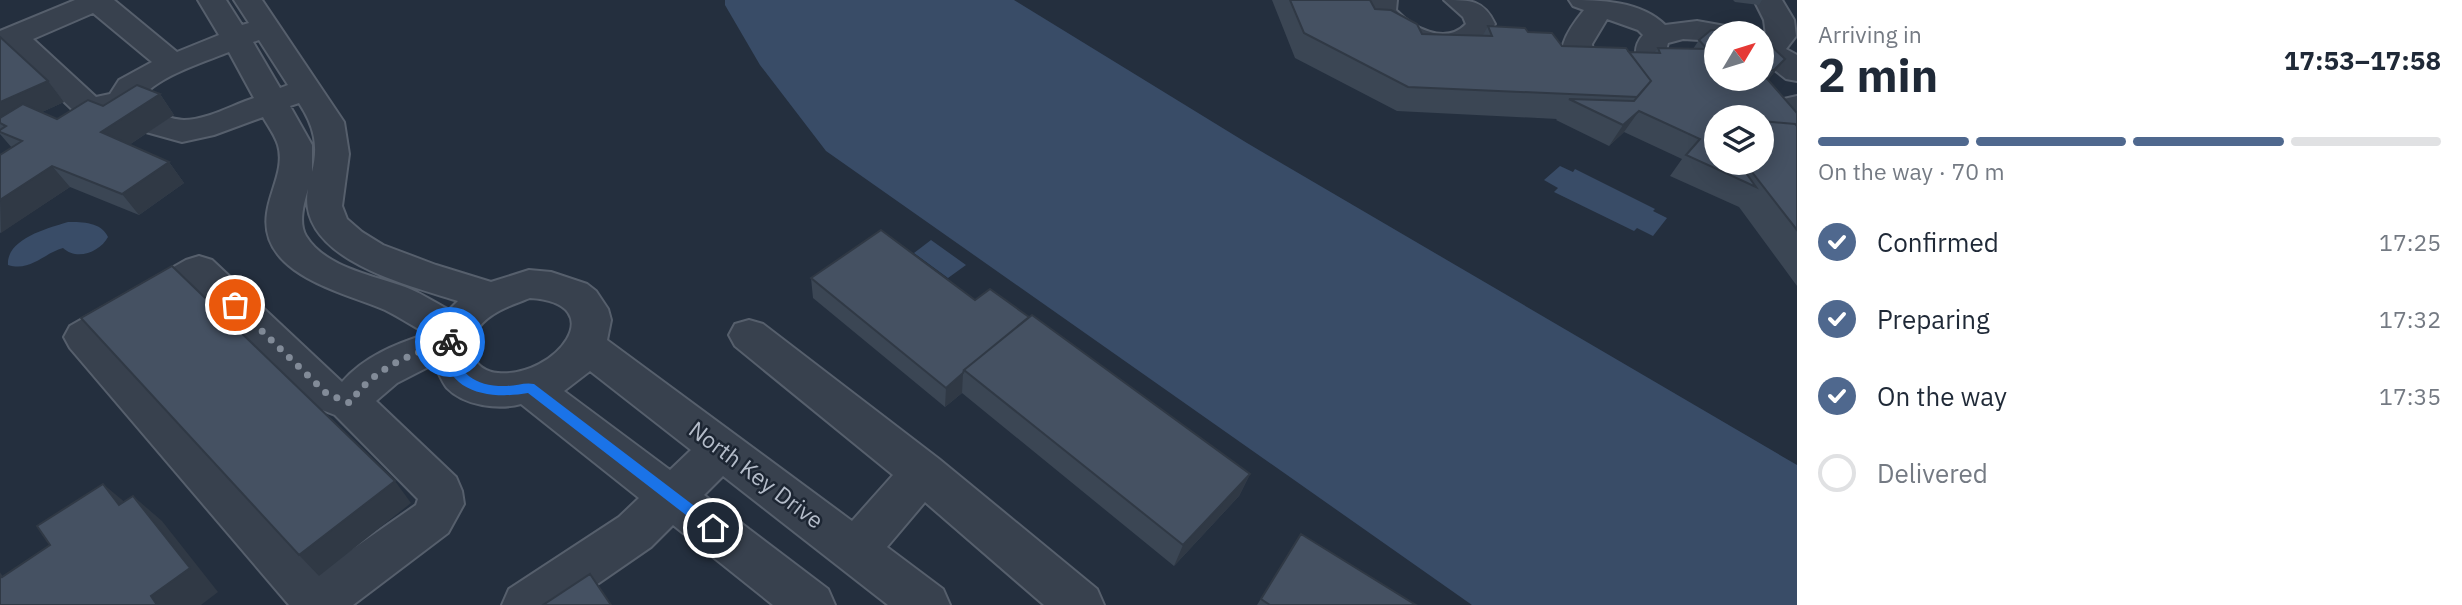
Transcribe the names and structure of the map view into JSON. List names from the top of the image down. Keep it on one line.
{"streets":{"street":["North Key Drive"]},"north":"top right","page":{"heading":["2 min","Arriving in","17:53–17:58"],"bar":"On the way · 70 m","list":[["Confirmed","17:25"],["Preparing","17:32"],["On the way","17:35"],"Delivered"]}}
